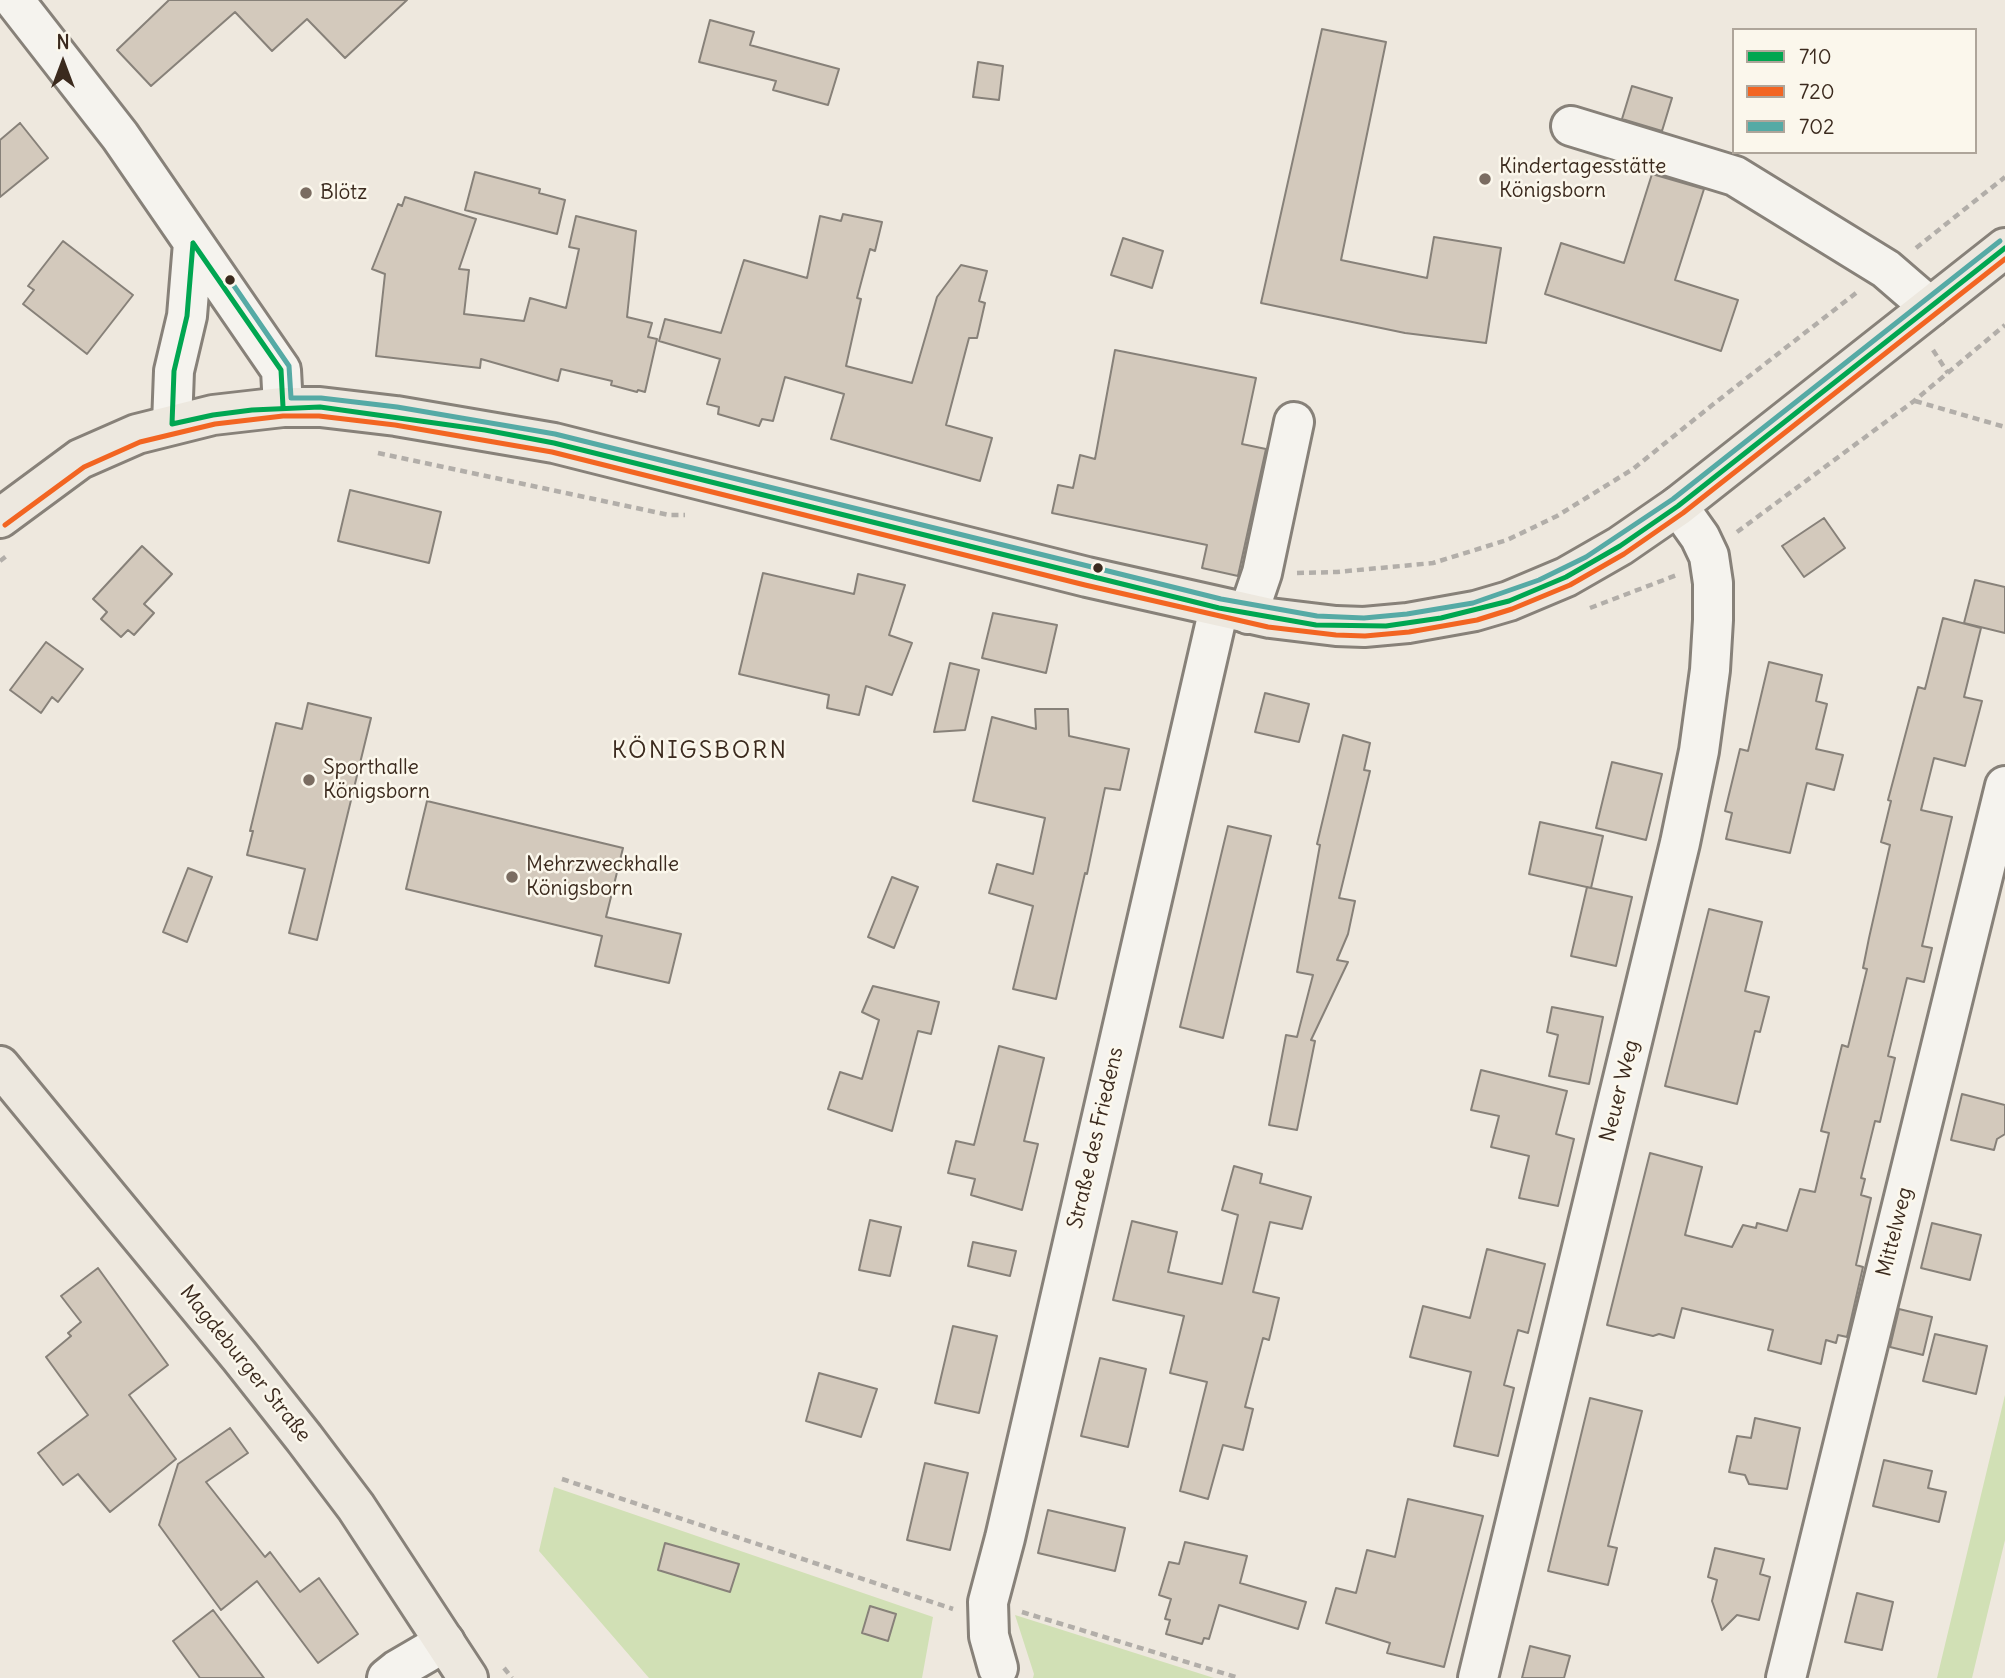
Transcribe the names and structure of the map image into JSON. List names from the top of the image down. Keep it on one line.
{"streets":{"main road":["Magdeburger Straße"],"street":["Neuer Weg","Straße des Friedens","Mittelweg"]},"districts":["KÖNIGSBORN"],"places":["Kindertagesstätte Königsborn","Blötz","Sporthalle Königsborn","Mehrzweckhalle Königsborn"],"lines":["transit line 702","transit line 710","transit line 720"],"legend":["710","720","702"],"north":"top"}
